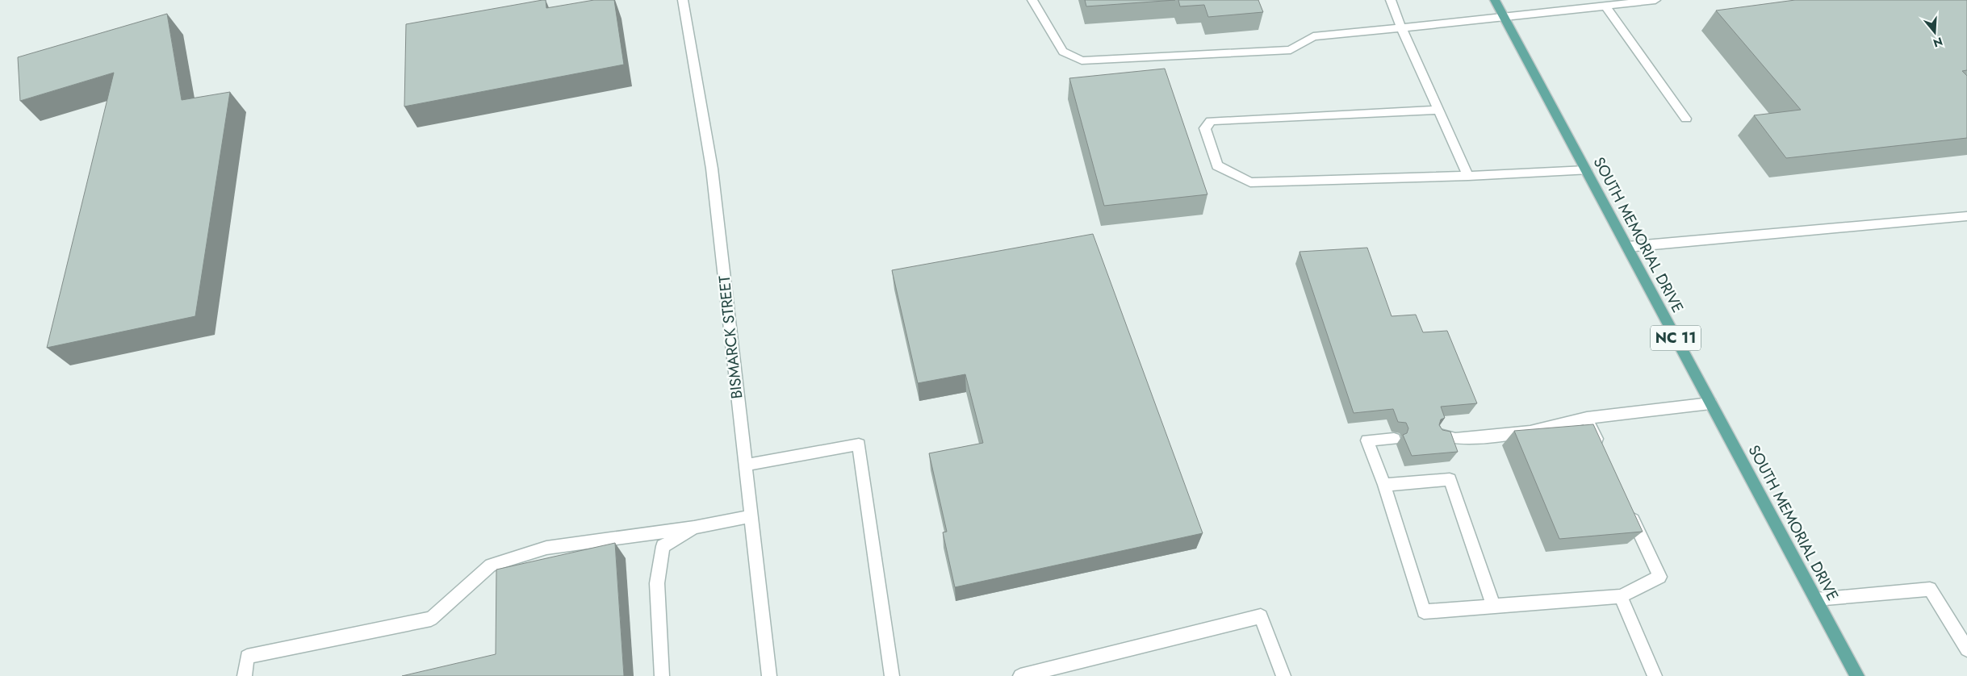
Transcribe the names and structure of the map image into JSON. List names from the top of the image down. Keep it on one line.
{"streets":{"main road":["SOUTH MEMORIAL DRIVE","NC 11"],"street":["BISMARCK STREET"]},"north":"bottom"}
